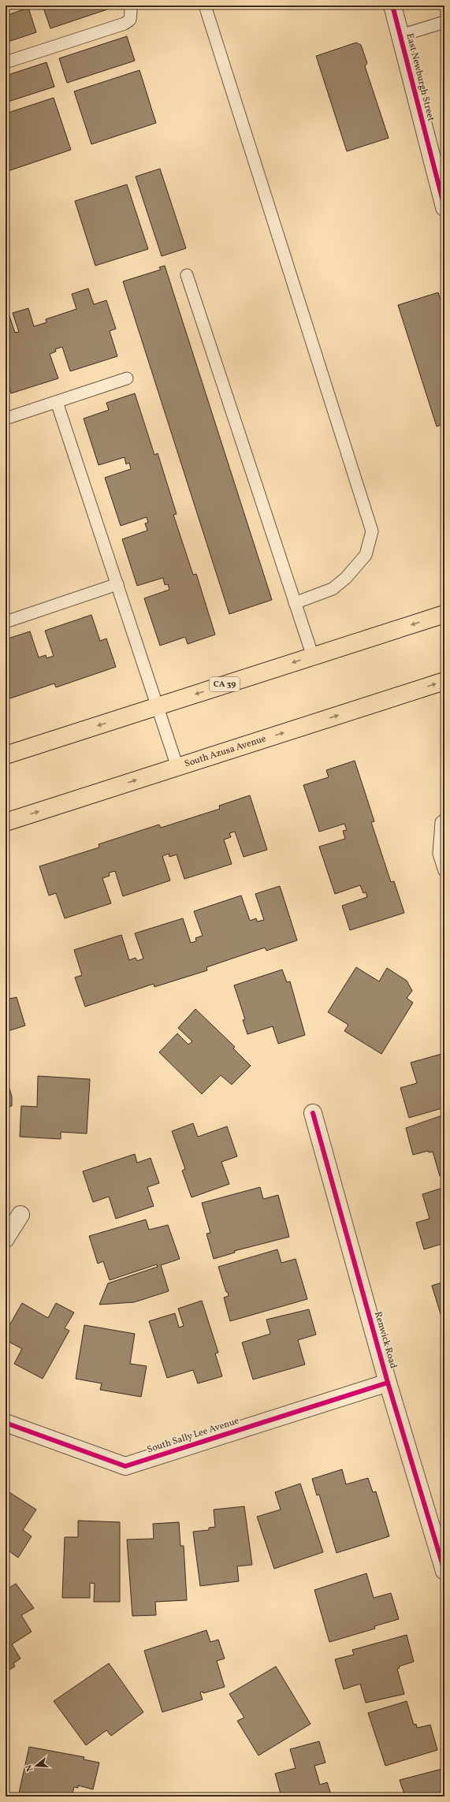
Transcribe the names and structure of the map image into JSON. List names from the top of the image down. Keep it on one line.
{"streets":{"main road":["CA 39","South Azusa Avenue"],"street":["East Newburgh Street","Renwick Road","South Sally Lee Avenue"]},"crossings":[["Renwick Road","South Sally Lee Avenue"]],"north":"left"}
